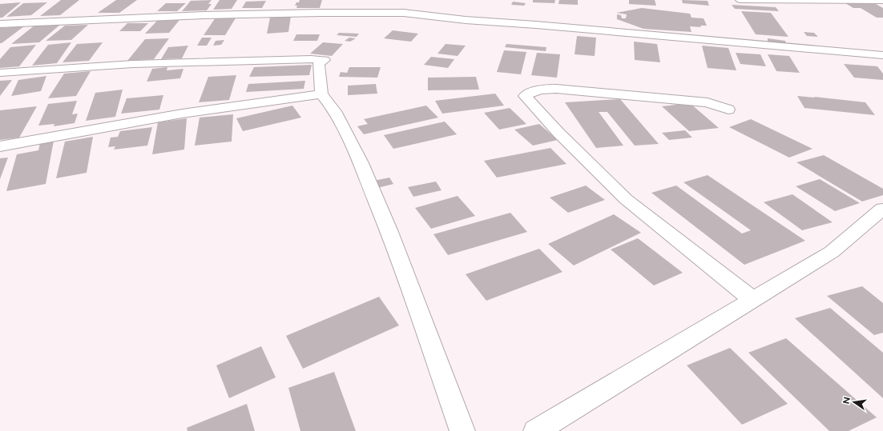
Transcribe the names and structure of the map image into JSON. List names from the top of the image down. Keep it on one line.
{"north":"left"}
